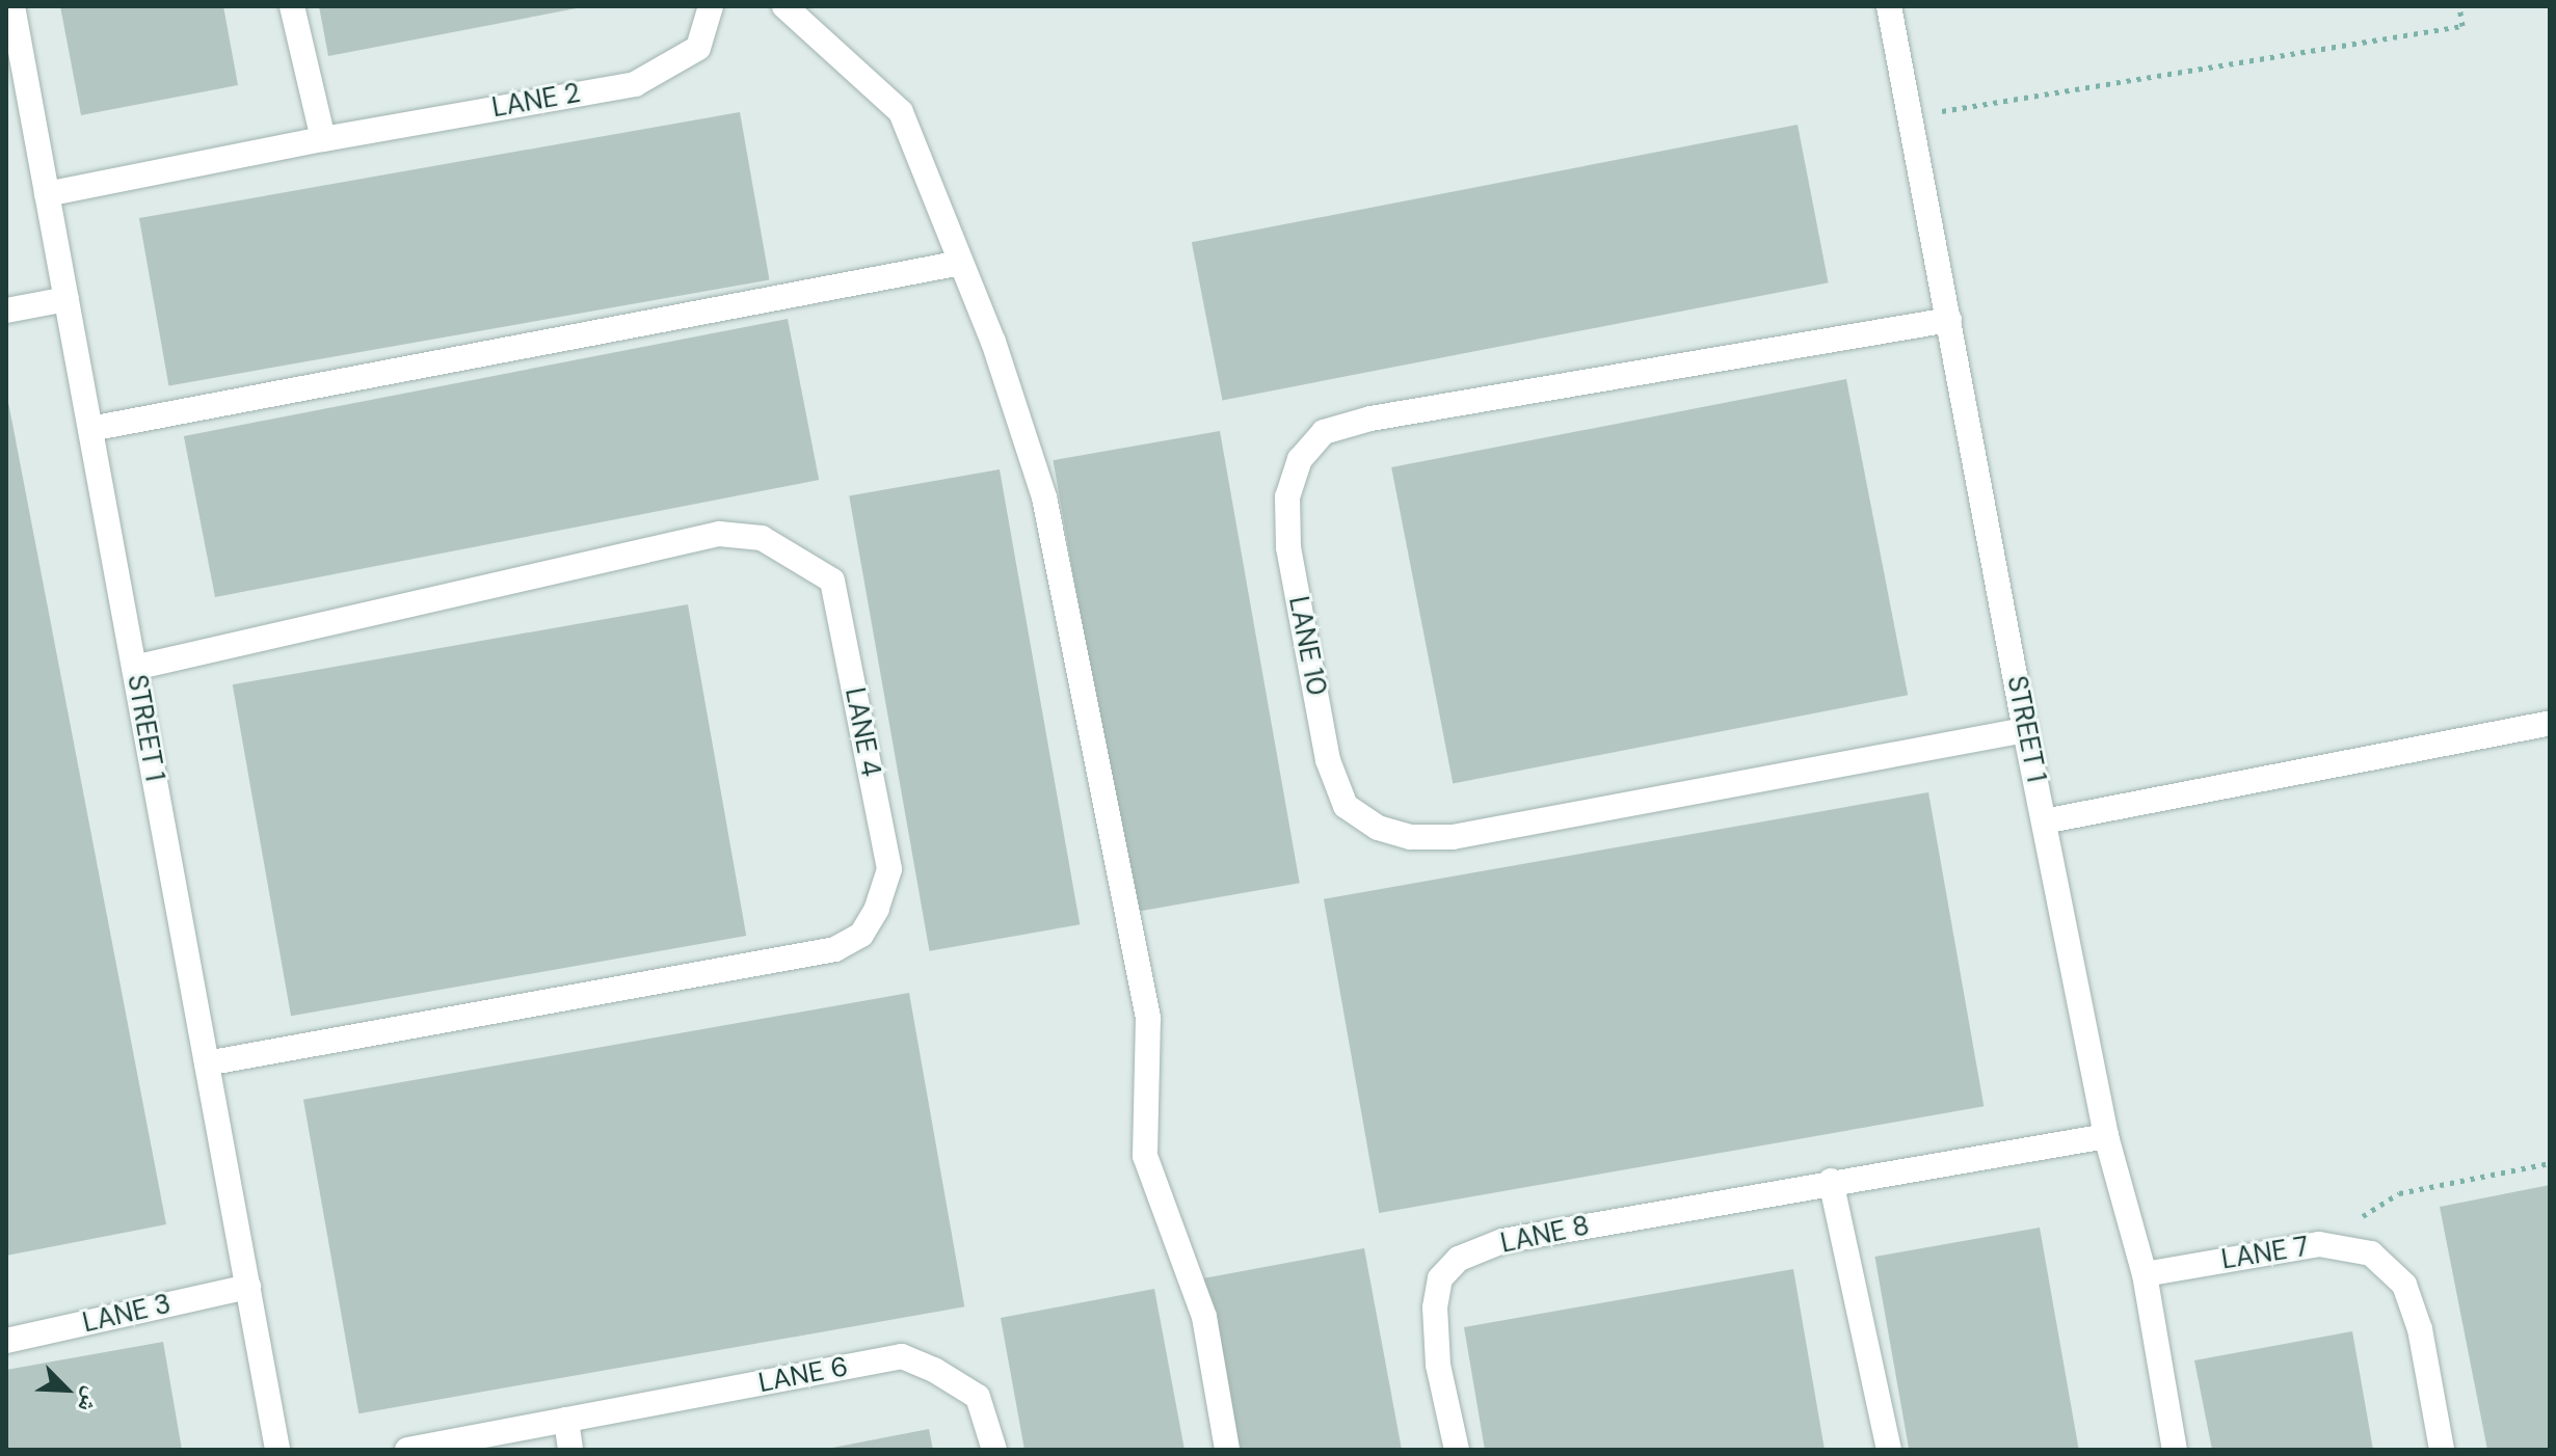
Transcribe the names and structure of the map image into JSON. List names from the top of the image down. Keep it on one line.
{"streets":{"street":["LANE 2","LANE 10","STREET 1","LANE 4","LANE 8","LANE 7","LANE 3","LANE 6"]},"crossings":[["LANE 2","STREET 1"],["LANE 10","STREET 1"],["STREET 1","LANE 4"],["STREET 1","LANE 8"],["STREET 1","LANE 7"],["STREET 1","LANE 3"]],"north":"bottom right"}
